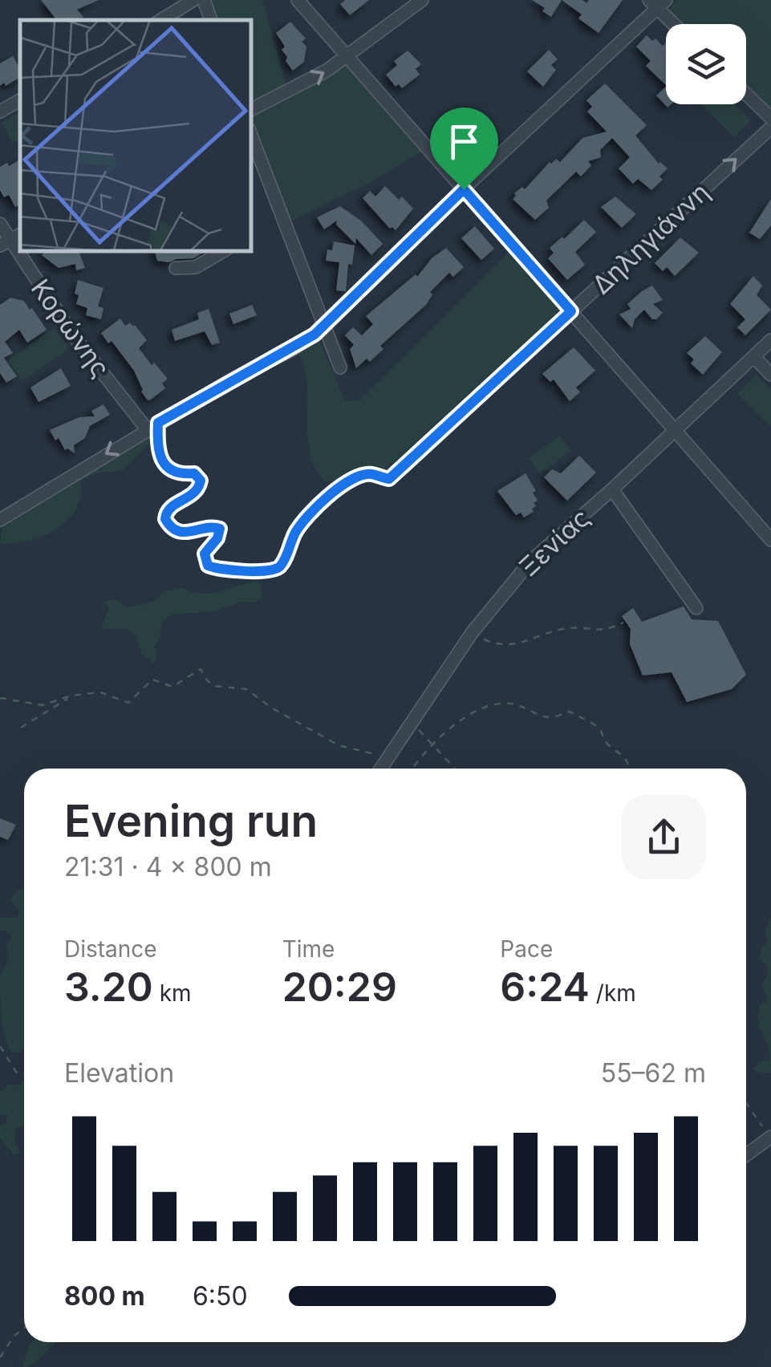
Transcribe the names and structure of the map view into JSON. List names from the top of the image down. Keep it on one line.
{"streets":{"street":["Δηληγιάννη","Κορώνης","Ξενίας"]},"one_way":["Δηληγιάννη"],"page":{"heading":["Evening run","21:31 · 4 × 800 m"],"stats":[["Distance","3.20 km"],["Time","20:29"],["Pace","6:24 /km"]],"chart":["Elevation","55–62 m"],"list":[{"name":"800 m","note":"6:50"}]}}
